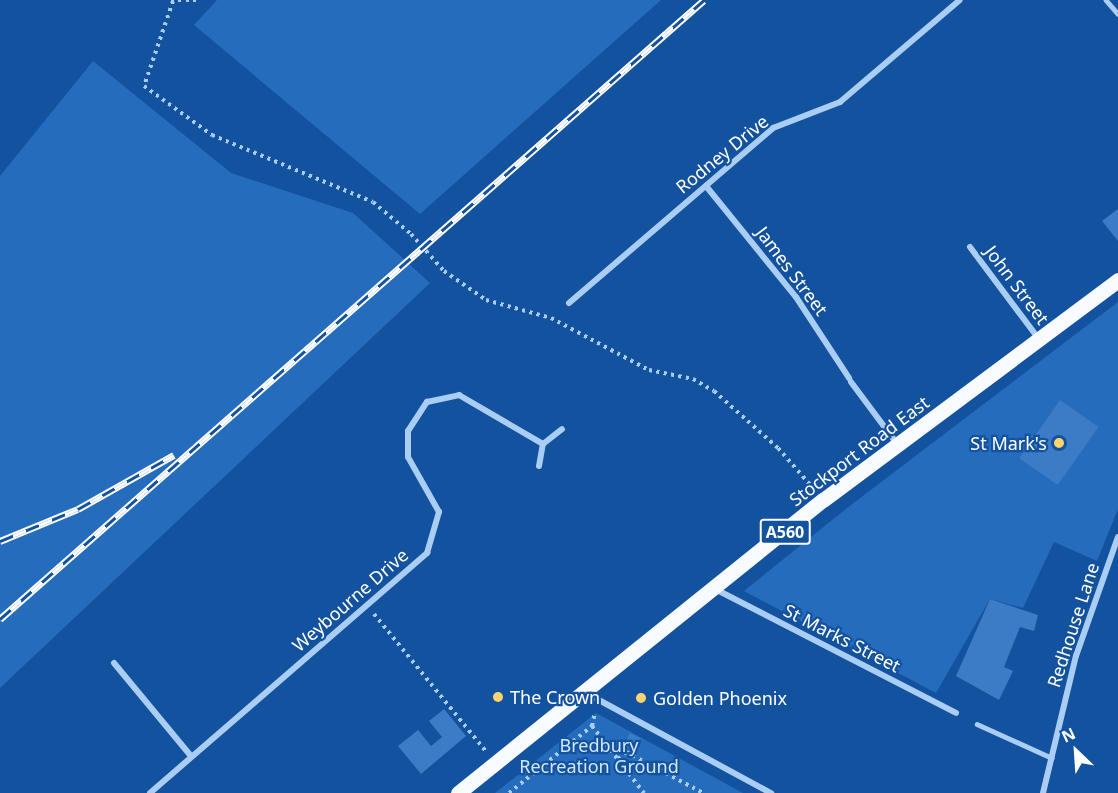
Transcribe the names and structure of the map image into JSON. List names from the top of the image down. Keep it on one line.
{"streets":{"main road":["Stockport Road East","A560"],"street":["Rodney Drive","James Street","John Street","Weybourne Drive","Redhouse Lane","St Marks Street"]},"crossings":[["Rodney Drive","James Street"],["James Street","Stockport Road East"],["John Street","Stockport Road East"],["Stockport Road East","St Marks Street"]],"parks":["Bredbury Recreation Ground"],"places":["St Mark's","The Crown","Golden Phoenix"],"north":"top left"}
